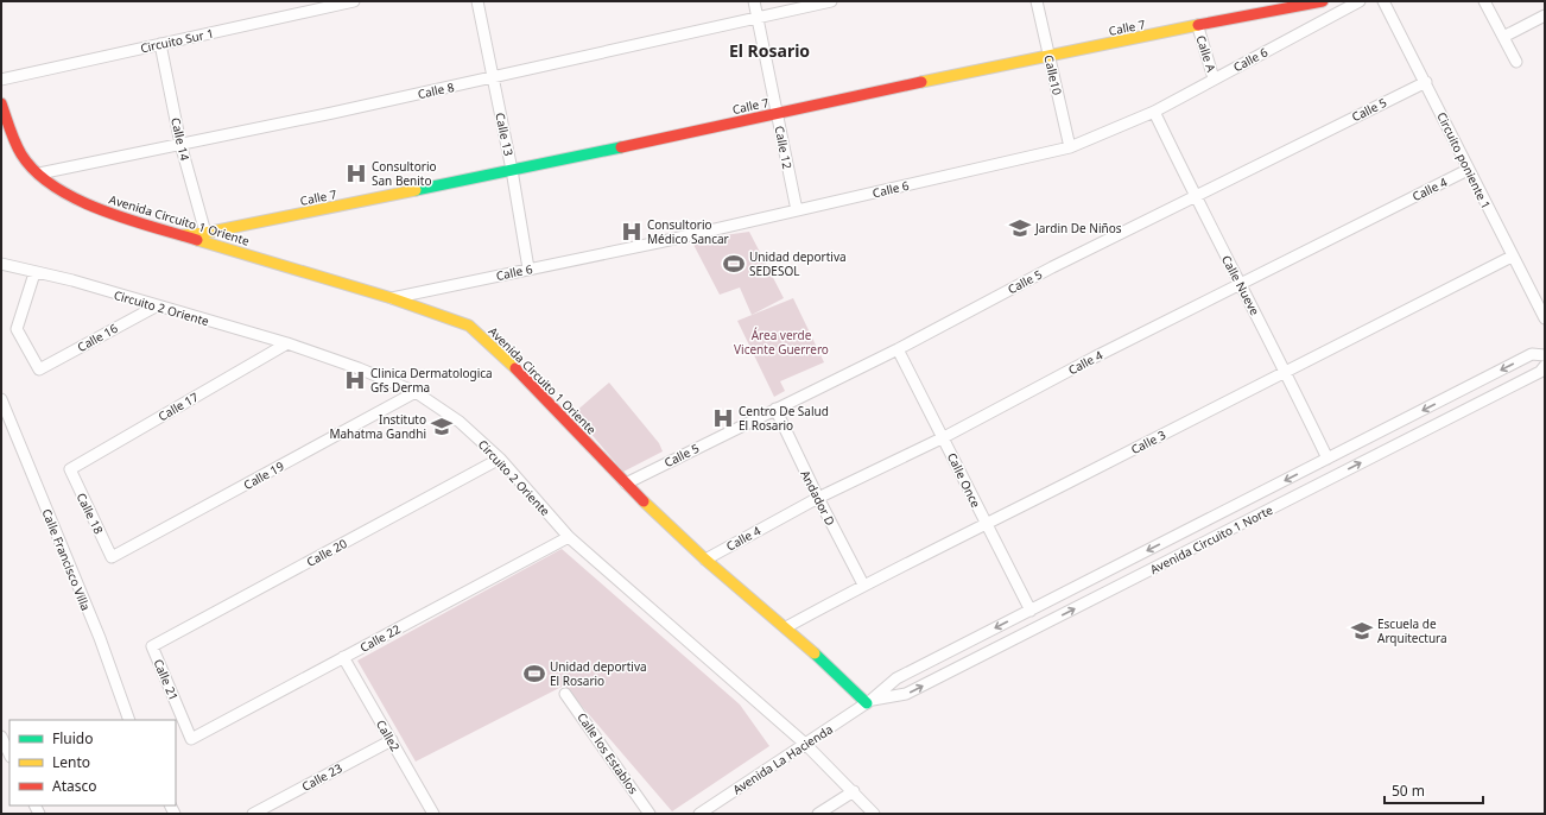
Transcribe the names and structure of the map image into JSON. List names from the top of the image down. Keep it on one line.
{"streets":{"street":["Calle 7","Circuito Sur 1","Calle A","Calle 6","Calle10","Calle 8","Calle 5","Calle 13","Calle 14","Calle 12","Circuito poniente 1","Calle 4","Avenida Circuito 1 Oriente","Calle Nueve","Circuito 2 Oriente","Calle 16","Calle 17","Calle 3","Calle 19","Calle Once","Andador D","Calle 18","Avenida Circuito 1 Norte","Calle 20","Calle Francisco Villa","Calle 22","Calle 21","Calle2","Calle los Establos","Avenida La Hacienda","Calle 23"]},"crossings":[["Calle 7","Calle A"],["Calle 7","Calle10"],["Calle 7","Calle 13"],["Calle 7","Calle 14"],["Calle 7","Calle 12"],["Calle 7","Avenida Circuito 1 Oriente"],["Circuito Sur 1","Calle 14"],["Calle A","Calle 6"],["Calle 6","Calle10"],["Calle 6","Calle 13"],["Calle 6","Calle 12"],["Calle 6","Avenida Circuito 1 Oriente"],["Calle 6","Calle Nueve"],["Calle 8","Calle 13"],["Calle 8","Calle 14"],["Calle 8","Calle 12"],["Calle 8","Avenida Circuito 1 Oriente"],["Calle 5","Circuito poniente 1"],["Calle 5","Avenida Circuito 1 Oriente"],["Calle 5","Calle Nueve"],["Calle 5","Calle Once"],["Calle 5","Andador D"],["Circuito poniente 1","Calle 4"],["Circuito poniente 1","Calle 3"],["Calle 4","Avenida Circuito 1 Oriente"],["Calle 4","Calle Nueve"],["Calle 4","Calle Once"],["Calle 4","Andador D"],["Avenida Circuito 1 Oriente","Calle 3"],["Avenida Circuito 1 Oriente","Avenida Circuito 1 Norte"],["Avenida Circuito 1 Oriente","Avenida La Hacienda"],["Calle Nueve","Calle 3"],["Calle Nueve","Avenida Circuito 1 Norte"],["Circuito 2 Oriente","Calle 16"],["Circuito 2 Oriente","Calle 17"],["Circuito 2 Oriente","Calle 19"],["Circuito 2 Oriente","Calle 20"],["Circuito 2 Oriente","Calle 22"],["Circuito 2 Oriente","Avenida La Hacienda"],["Calle 17","Calle 18"],["Calle 3","Calle Once"],["Calle 3","Andador D"],["Calle 19","Calle 18"],["Calle Once","Avenida Circuito 1 Norte"],["Avenida Circuito 1 Norte","Avenida La Hacienda"],["Calle 20","Calle 21"],["Calle 22","Calle 21"],["Calle 22","Calle2"],["Calle2","Calle 23"]],"districts":["El Rosario"],"parks":["Área verde Vicente Guerrero"],"places":{"hospital":["Consultorio San Benito","Consultorio Médico Sancar","Clinica Dermatologica Gfs Derma","Centro De Salud El Rosario"],"school or university":["Jardin De Niños","Instituto Mahatma Gandhi","Escuela de Arquitectura"],"sports":["Unidad deportiva SEDESOL","Unidad deportiva El Rosario"]},"legend":["Fluido","Lento","Atasco"],"scale_bar":"50 m"}
